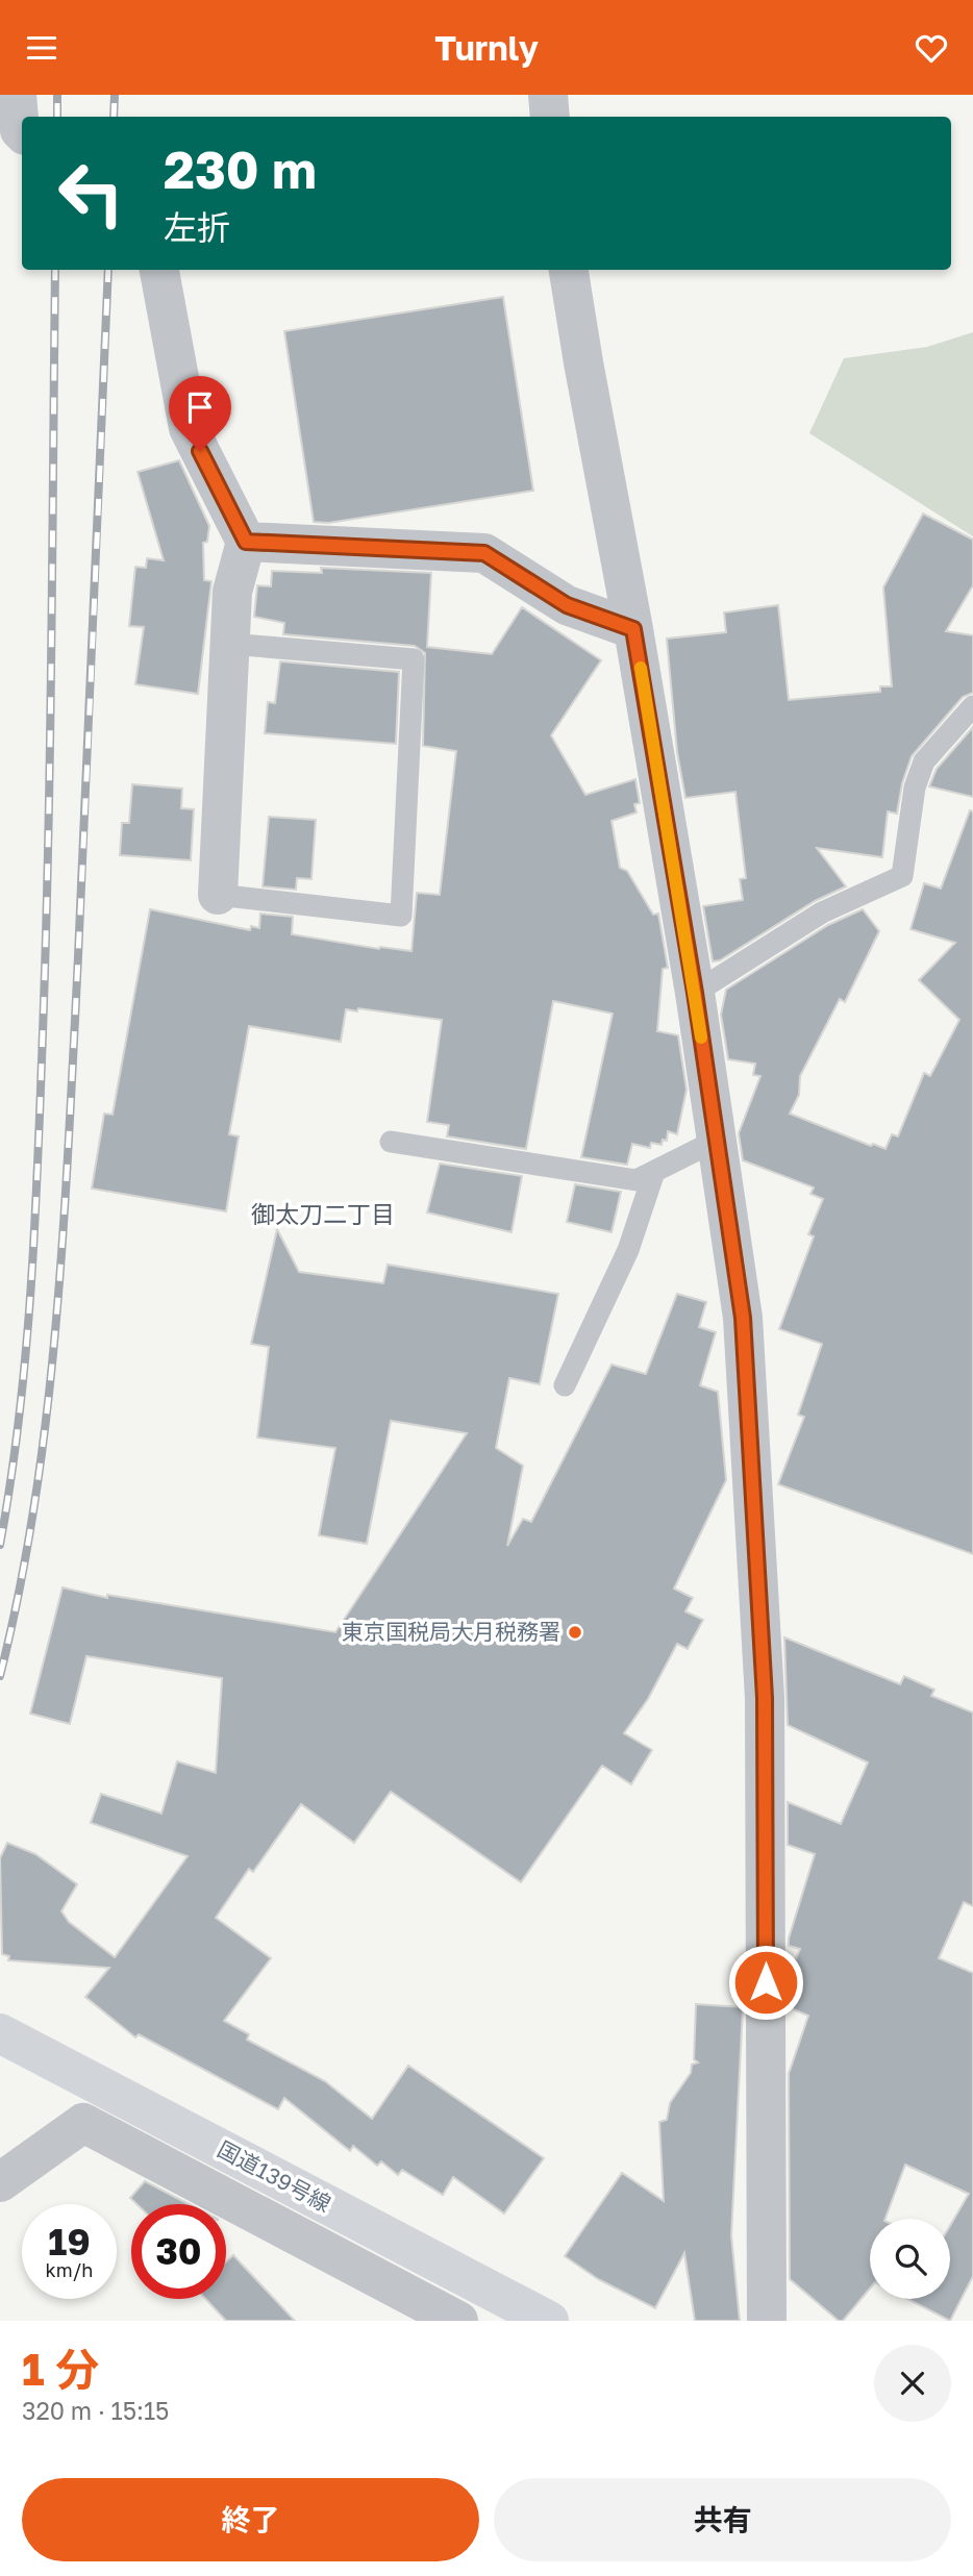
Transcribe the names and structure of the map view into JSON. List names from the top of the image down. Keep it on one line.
{"streets":{"highway":["国道139号線"]},"districts":["御太刀二丁目"],"places":["東京国税局大月税務署"],"page":{"header":"Turnly","turn":["230 m","左折"],"speed":"19 km/h","limit":"30","heading":["1 分","320 m · 15:15"],"buttons":["終了","共有"]}}
